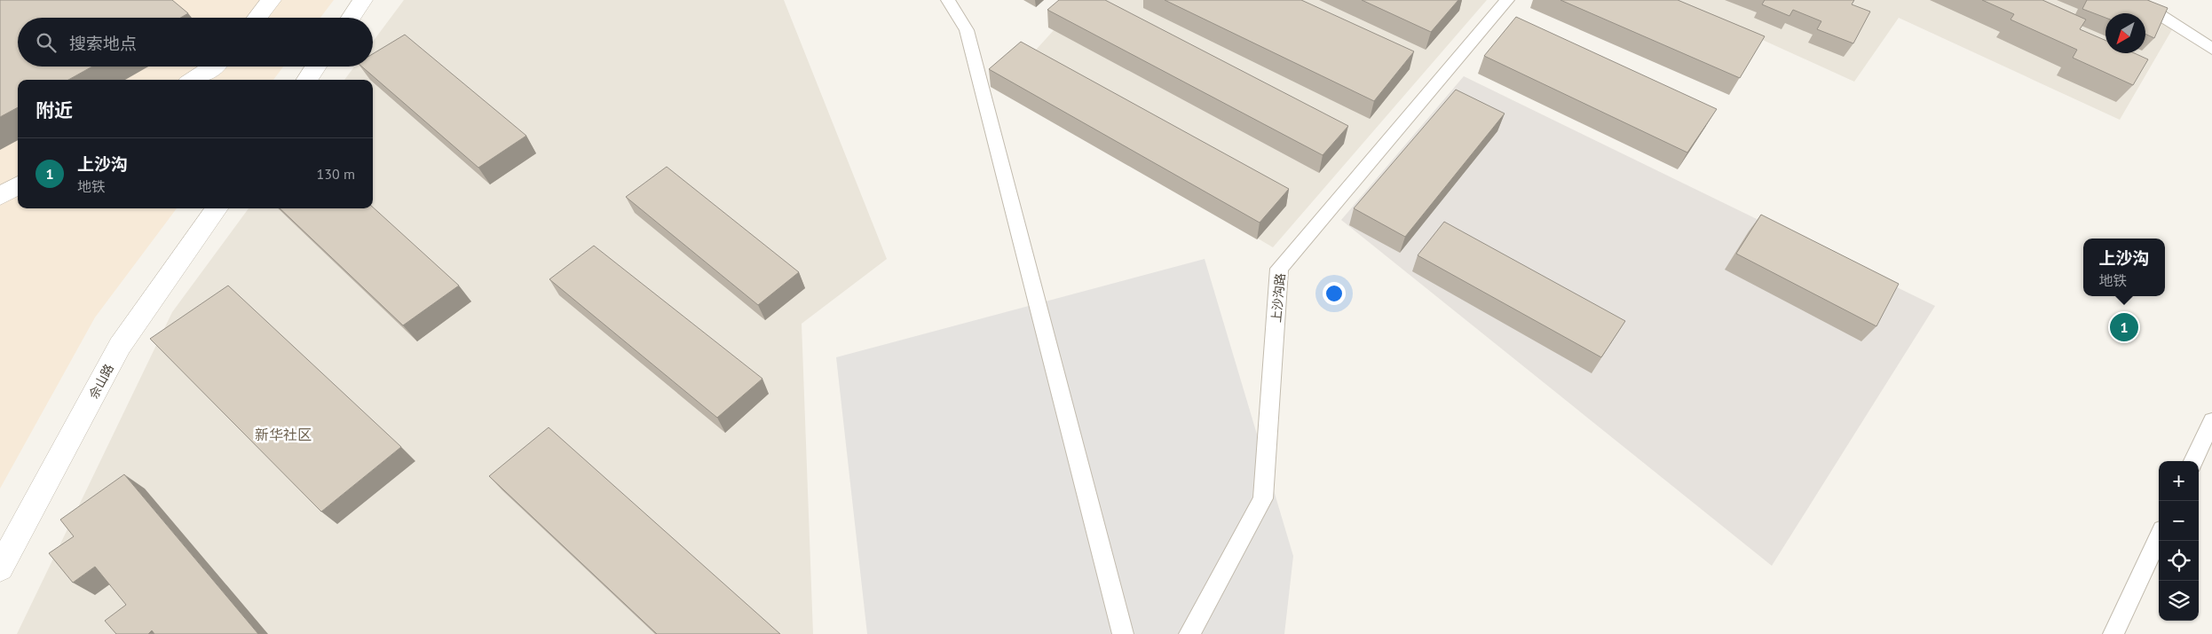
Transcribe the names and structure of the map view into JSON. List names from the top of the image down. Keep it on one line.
{"streets":{"street":["佘山路"],"lane":["上沙沟路"]},"districts":["新华社区"],"north":"bottom left","page":{"search":"搜索地点","heading":"附近","list":[{"mark":"1","name":"上沙沟","note":"地铁","value":"130 m"}],"popup":["上沙沟","地铁"],"pins":"1","map_buttons":["+","−"]}}
